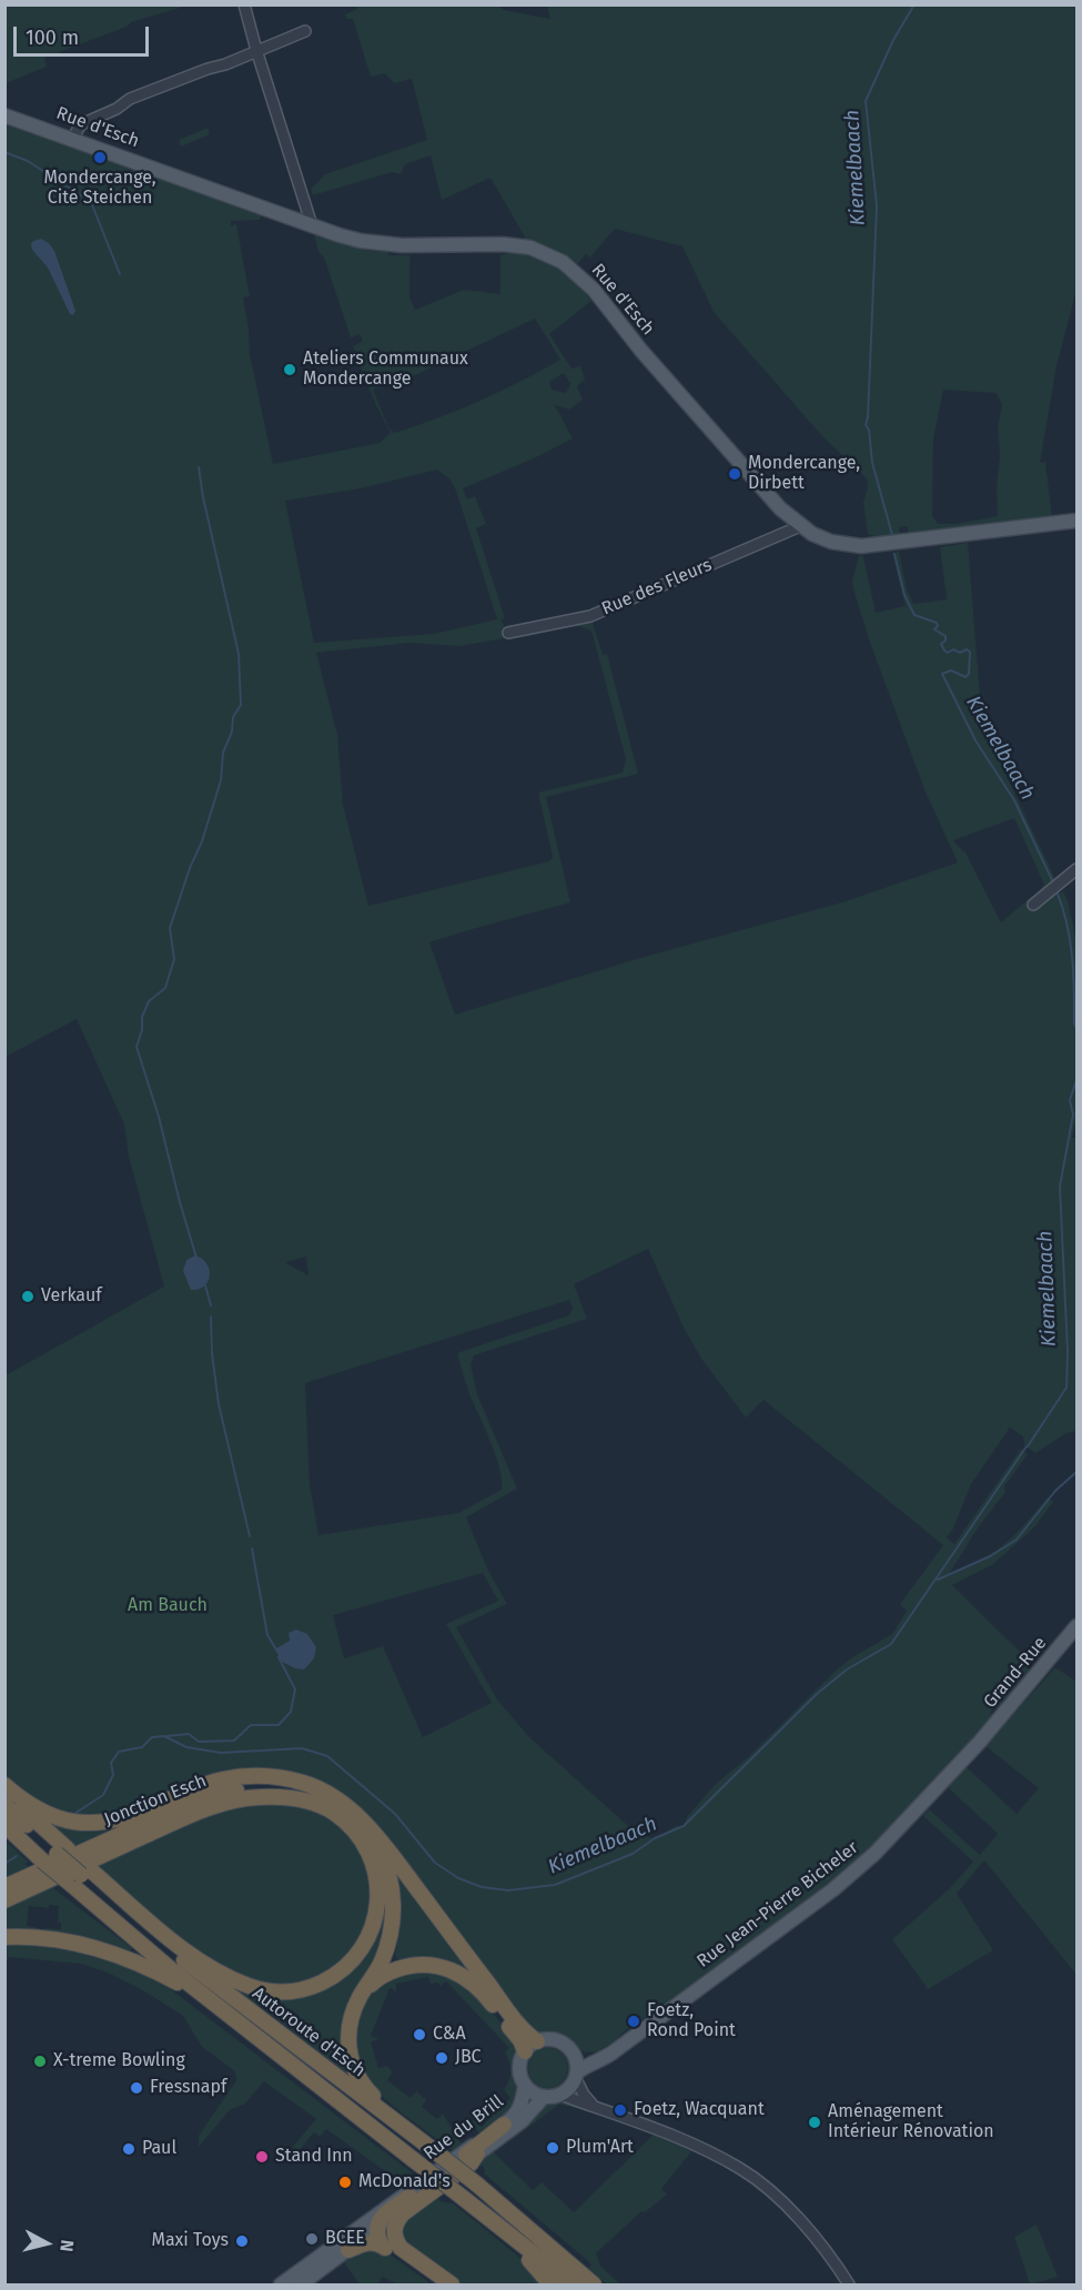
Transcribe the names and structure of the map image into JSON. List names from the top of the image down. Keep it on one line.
{"streets":{"highway":["Jonction Esch","Autoroute d'Esch"],"main road":["Rue d'Esch","Grand-Rue","Rue Jean-Pierre Bicheler","Rue du Brill"],"street":["Rue des Fleurs"]},"crossings":[["Rue d'Esch","Rue des Fleurs"],["Grand-Rue","Rue Jean-Pierre Bicheler"],["Rue Jean-Pierre Bicheler","Rue du Brill"]],"water":["Kiemelbaach"],"parks":["Am Bauch"],"places":["Mondercange, Cité Steichen","Ateliers Communaux Mondercange","Mondercange, Dirbett","Verkauf","Foetz, Rond Point","C&A","JBC","X-treme Bowling","Fressnapf","Foetz, Wacquant","Aménagement Intérieur Rénovation","Plum'Art","Paul","Stand Inn","McDonald's","BCEE","Maxi Toys"],"scale_bar":"100 m","north":"right"}
